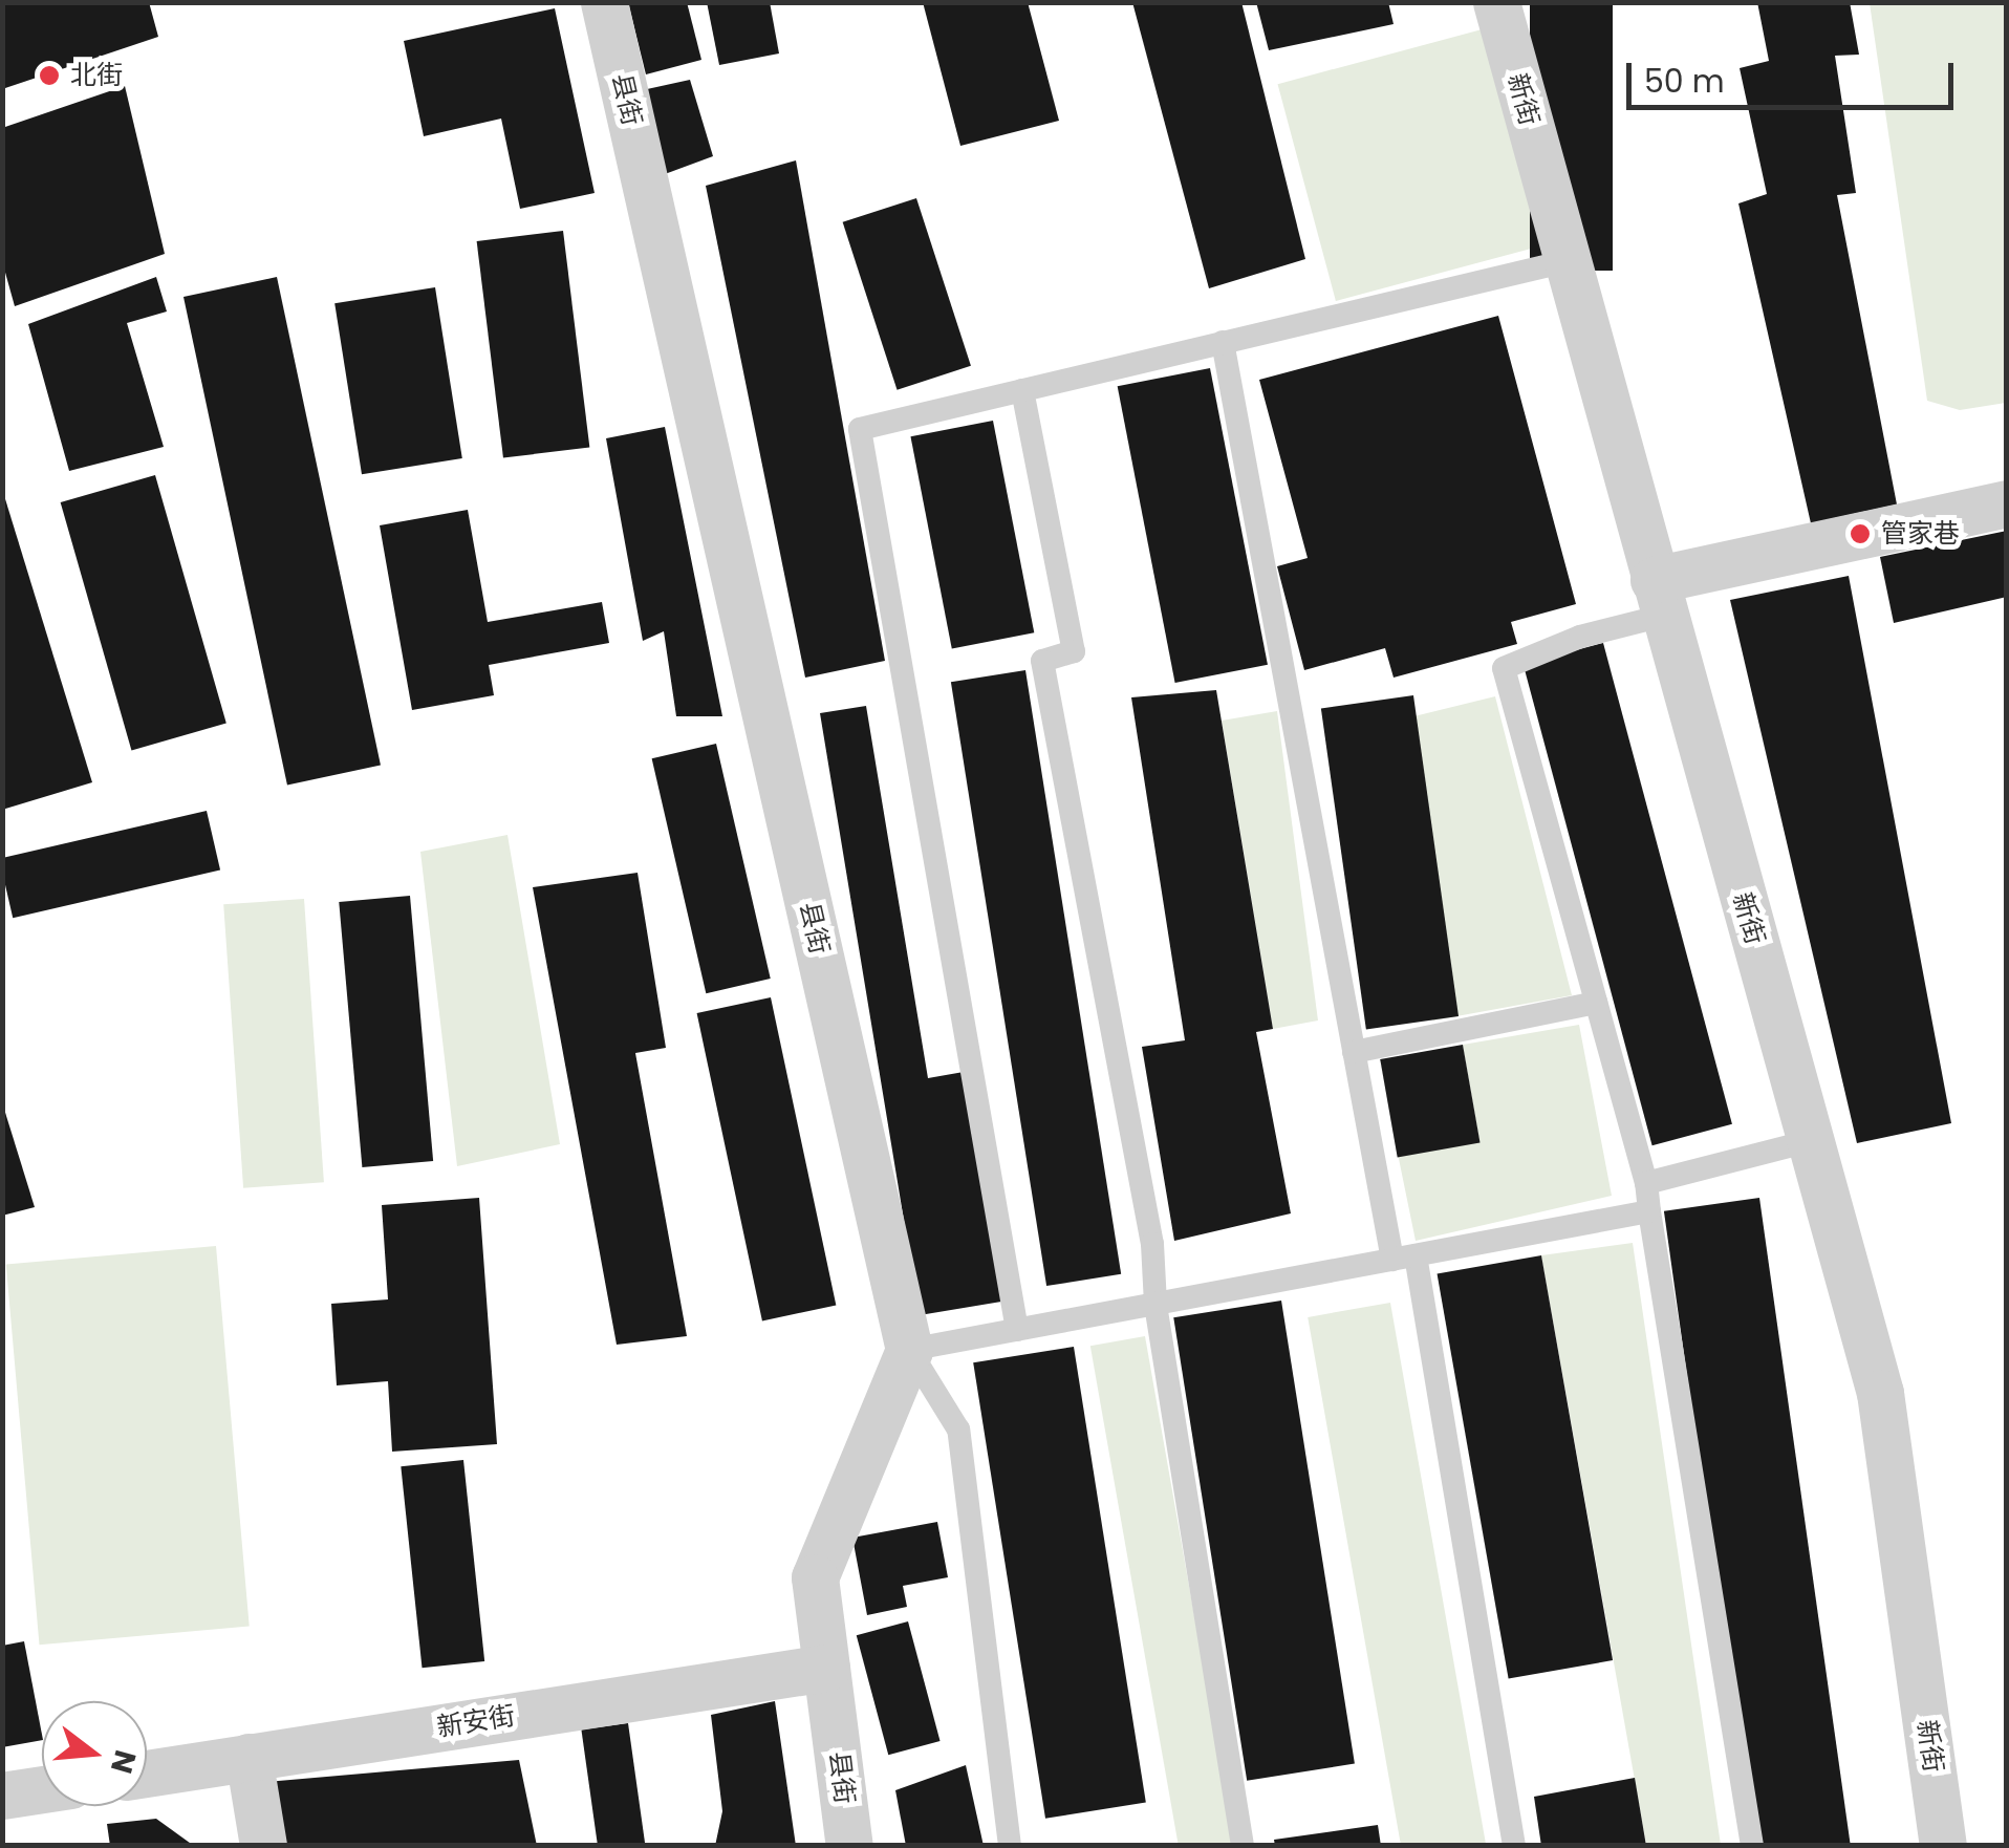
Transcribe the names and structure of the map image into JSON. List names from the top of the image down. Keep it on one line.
{"streets":{"street":["县街","新街","新安街"]},"crossings":[["县街","新安街"]],"places":["北街","管家巷"],"scale_bar":"50 m","north":"right"}
